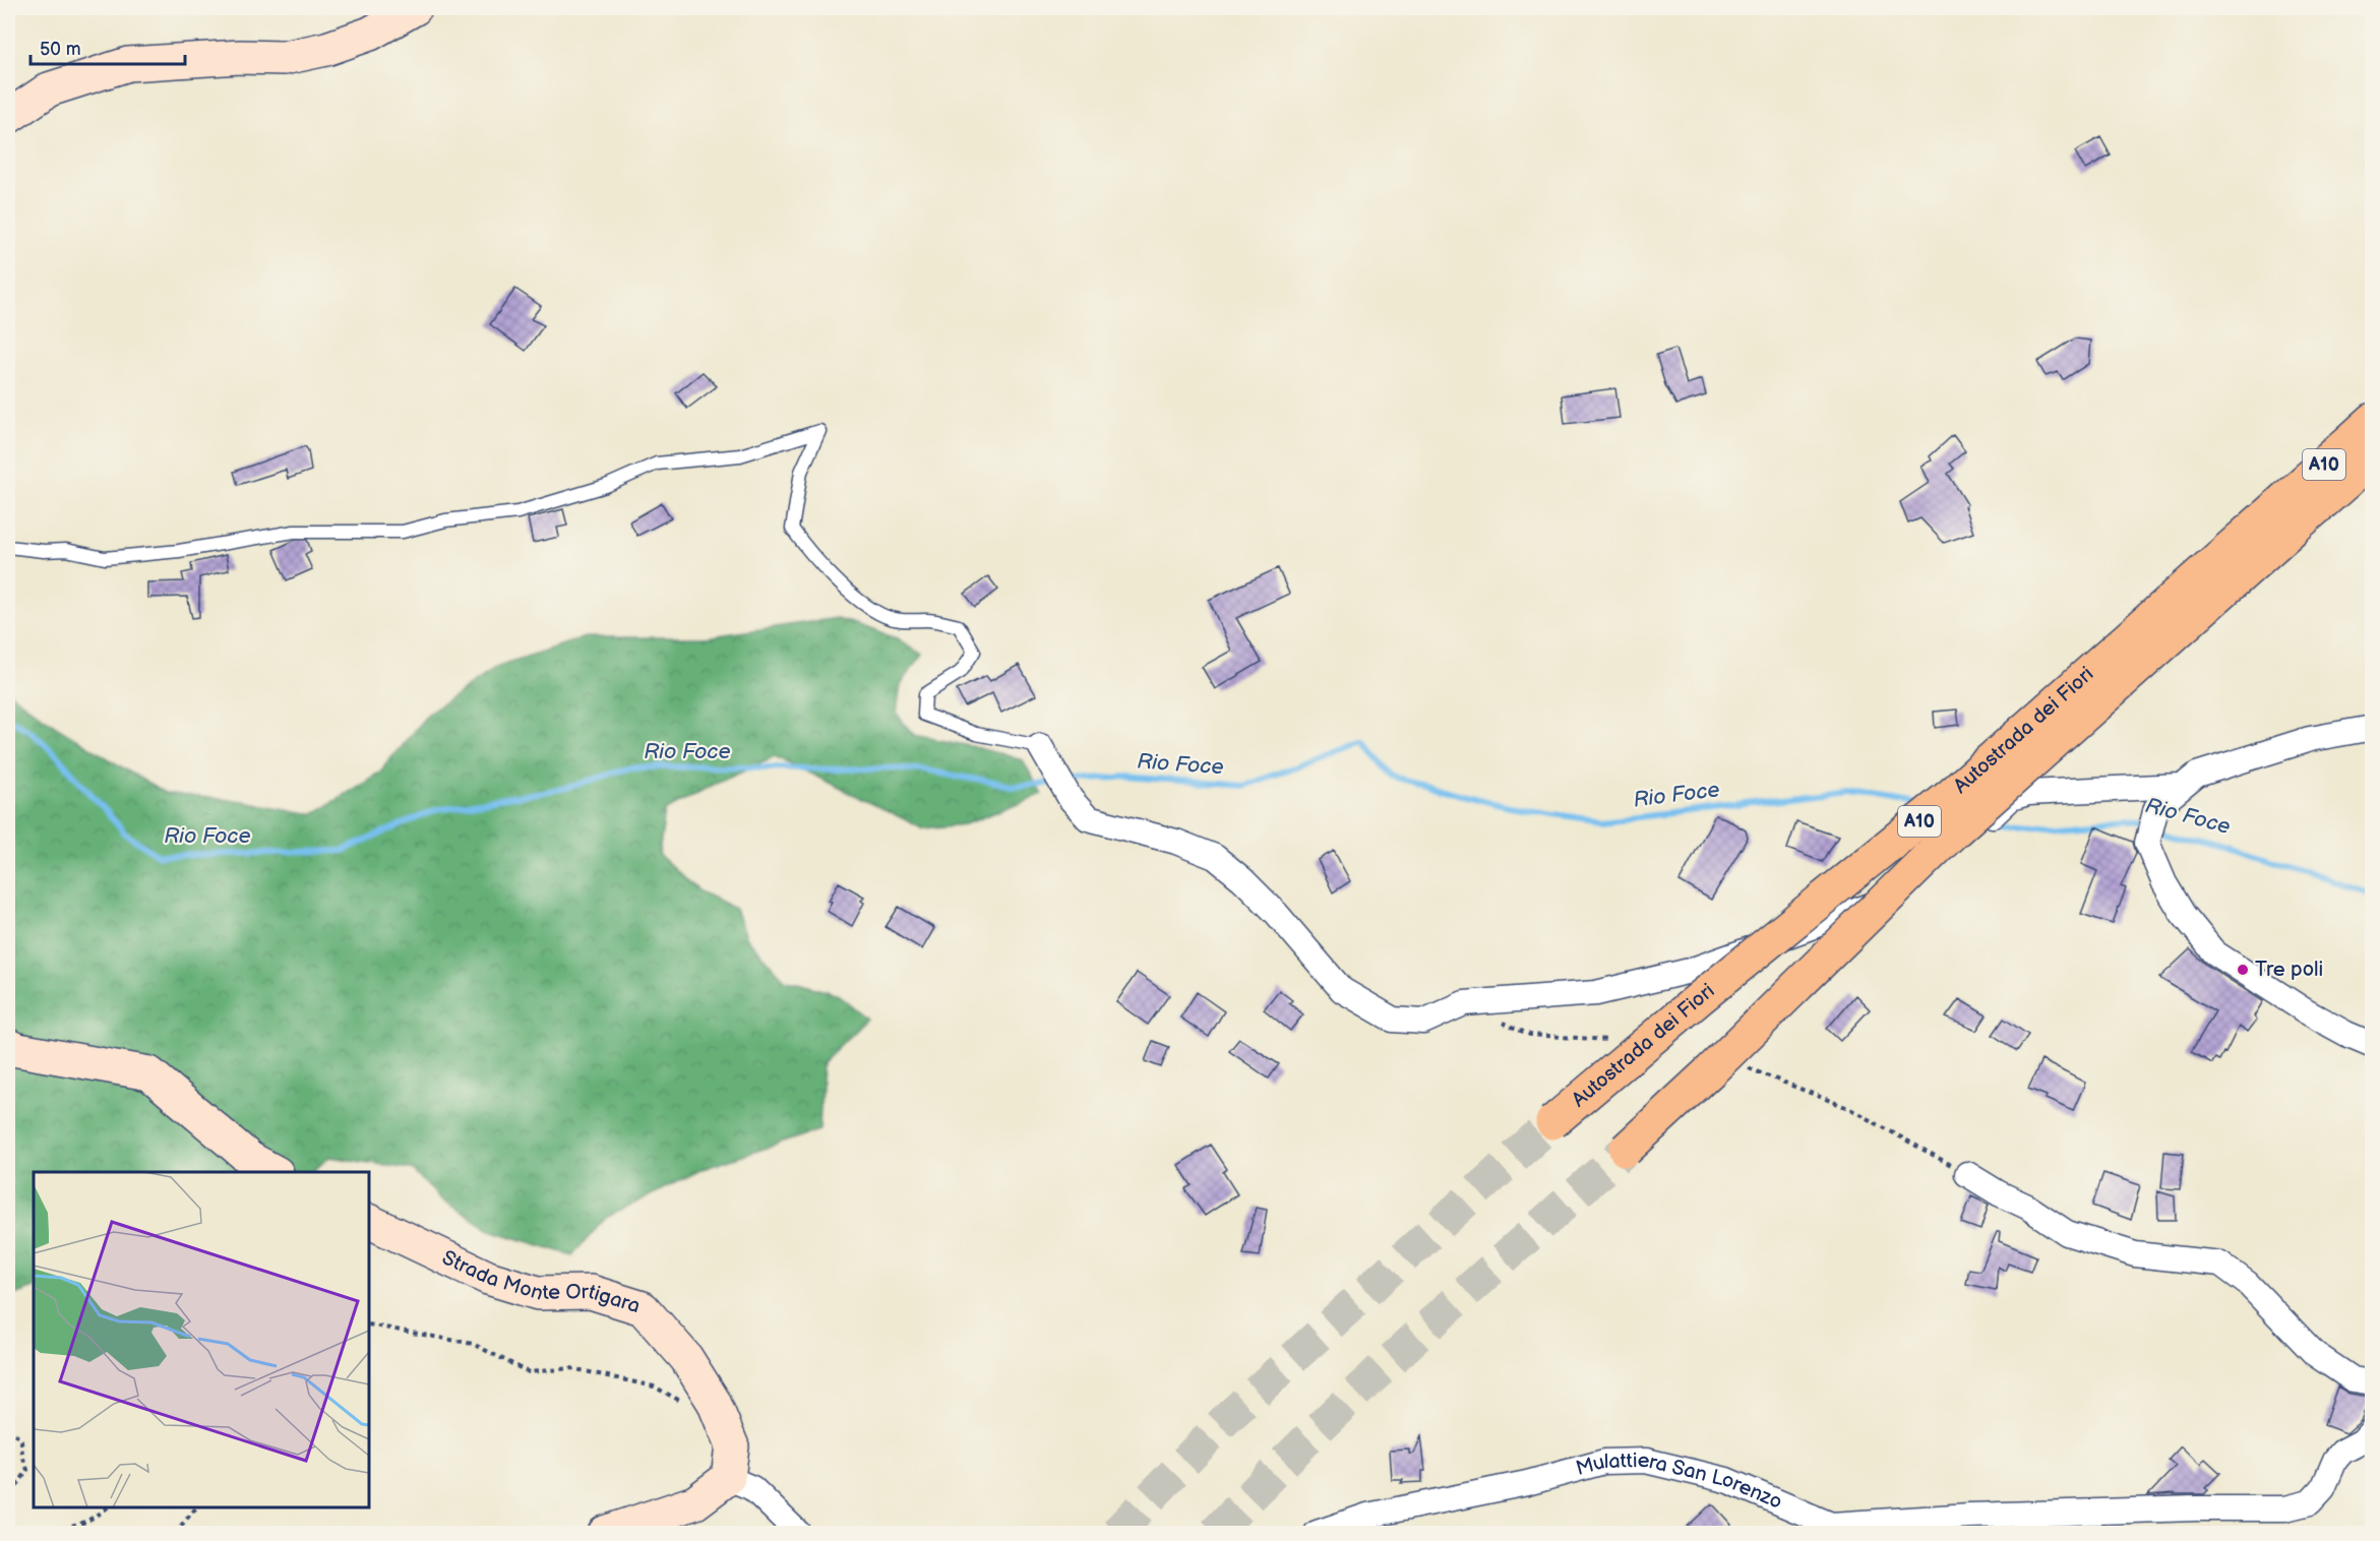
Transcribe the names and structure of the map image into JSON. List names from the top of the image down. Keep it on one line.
{"streets":{"highway":["A10","Autostrada dei Fiori"],"main road":["Strada Monte Ortigara"],"street":["Mulattiera San Lorenzo"]},"water":["Rio Foce"],"places":["Tre poli"],"scale_bar":"50 m"}
